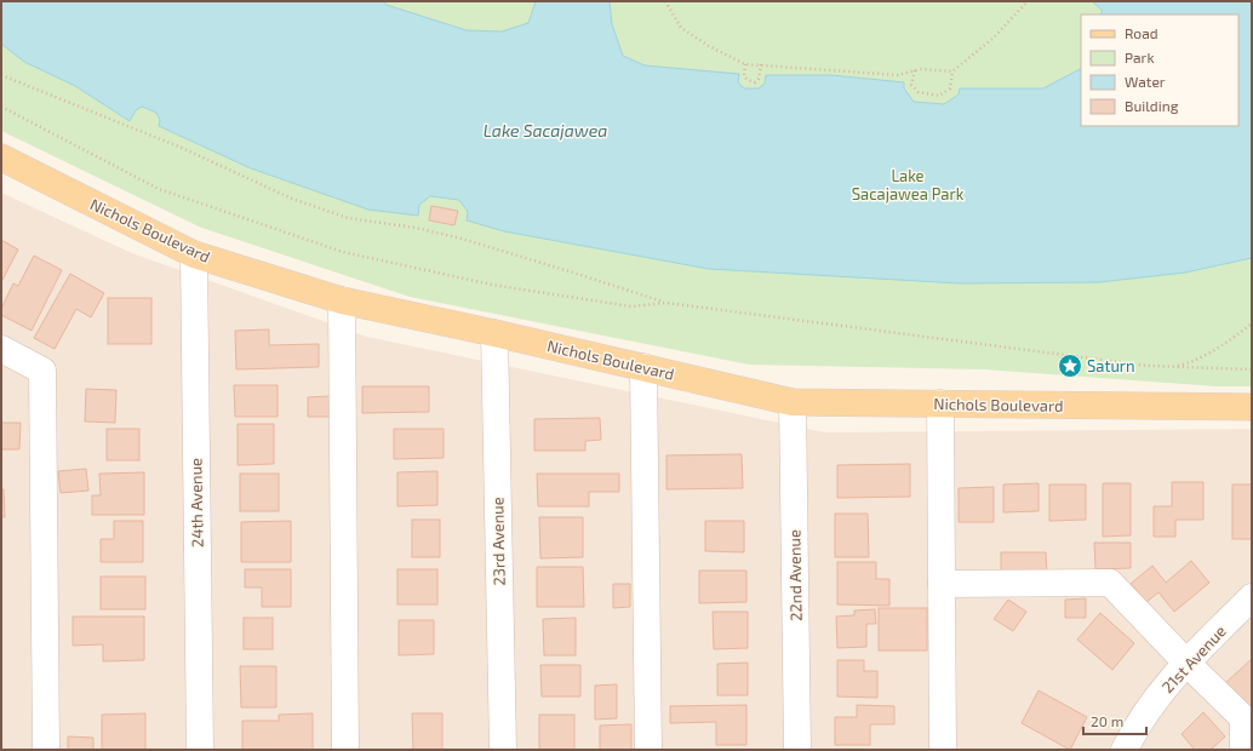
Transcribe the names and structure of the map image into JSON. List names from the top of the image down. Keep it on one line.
{"streets":{"main road":["Nichols Boulevard"],"street":["24th Avenue","23rd Avenue","22nd Avenue","21st Avenue"]},"crossings":[["Nichols Boulevard","24th Avenue"],["Nichols Boulevard","23rd Avenue"],["Nichols Boulevard","22nd Avenue"]],"water":["Lake Sacajawea"],"parks":["Lake Sacajawea Park"],"places":{"place":["Saturn"]},"legend":["Road","Park","Water","Building"],"scale_bar":"20 m"}
